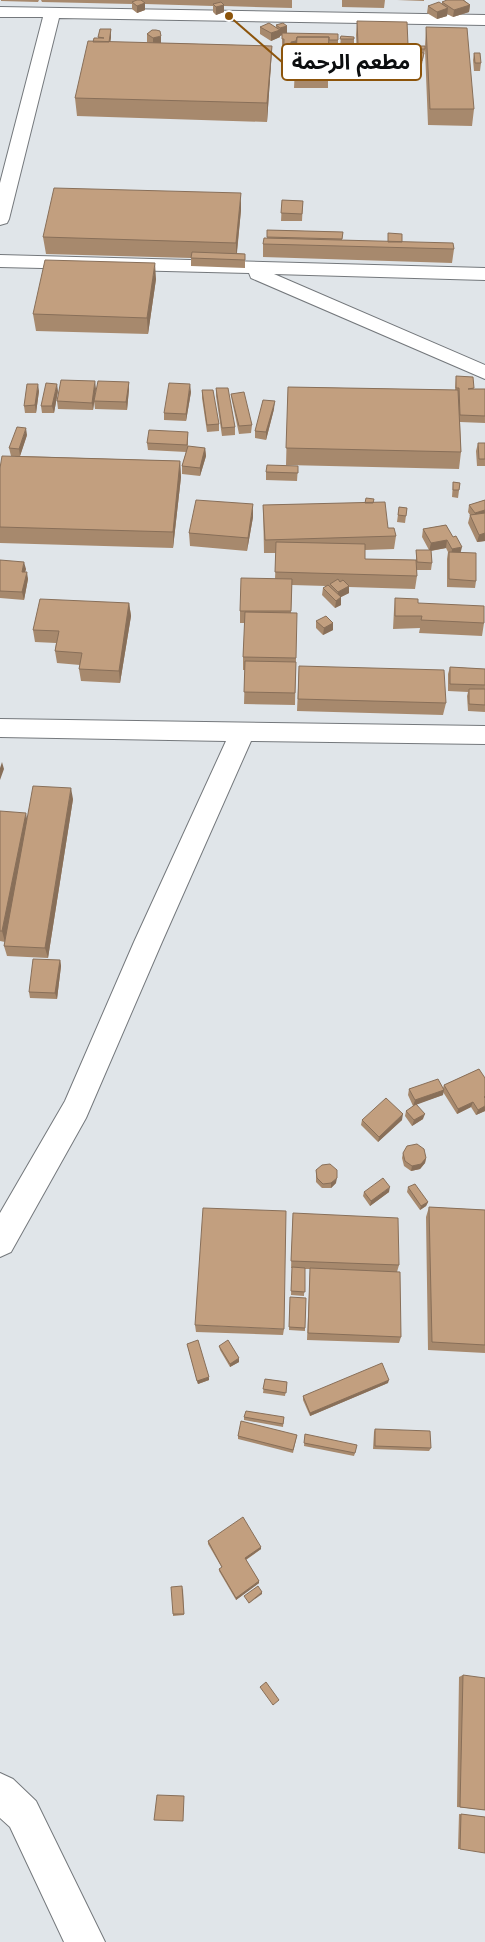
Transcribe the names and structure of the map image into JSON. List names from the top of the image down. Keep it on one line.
{"places":["مطعم الرحمة"]}
